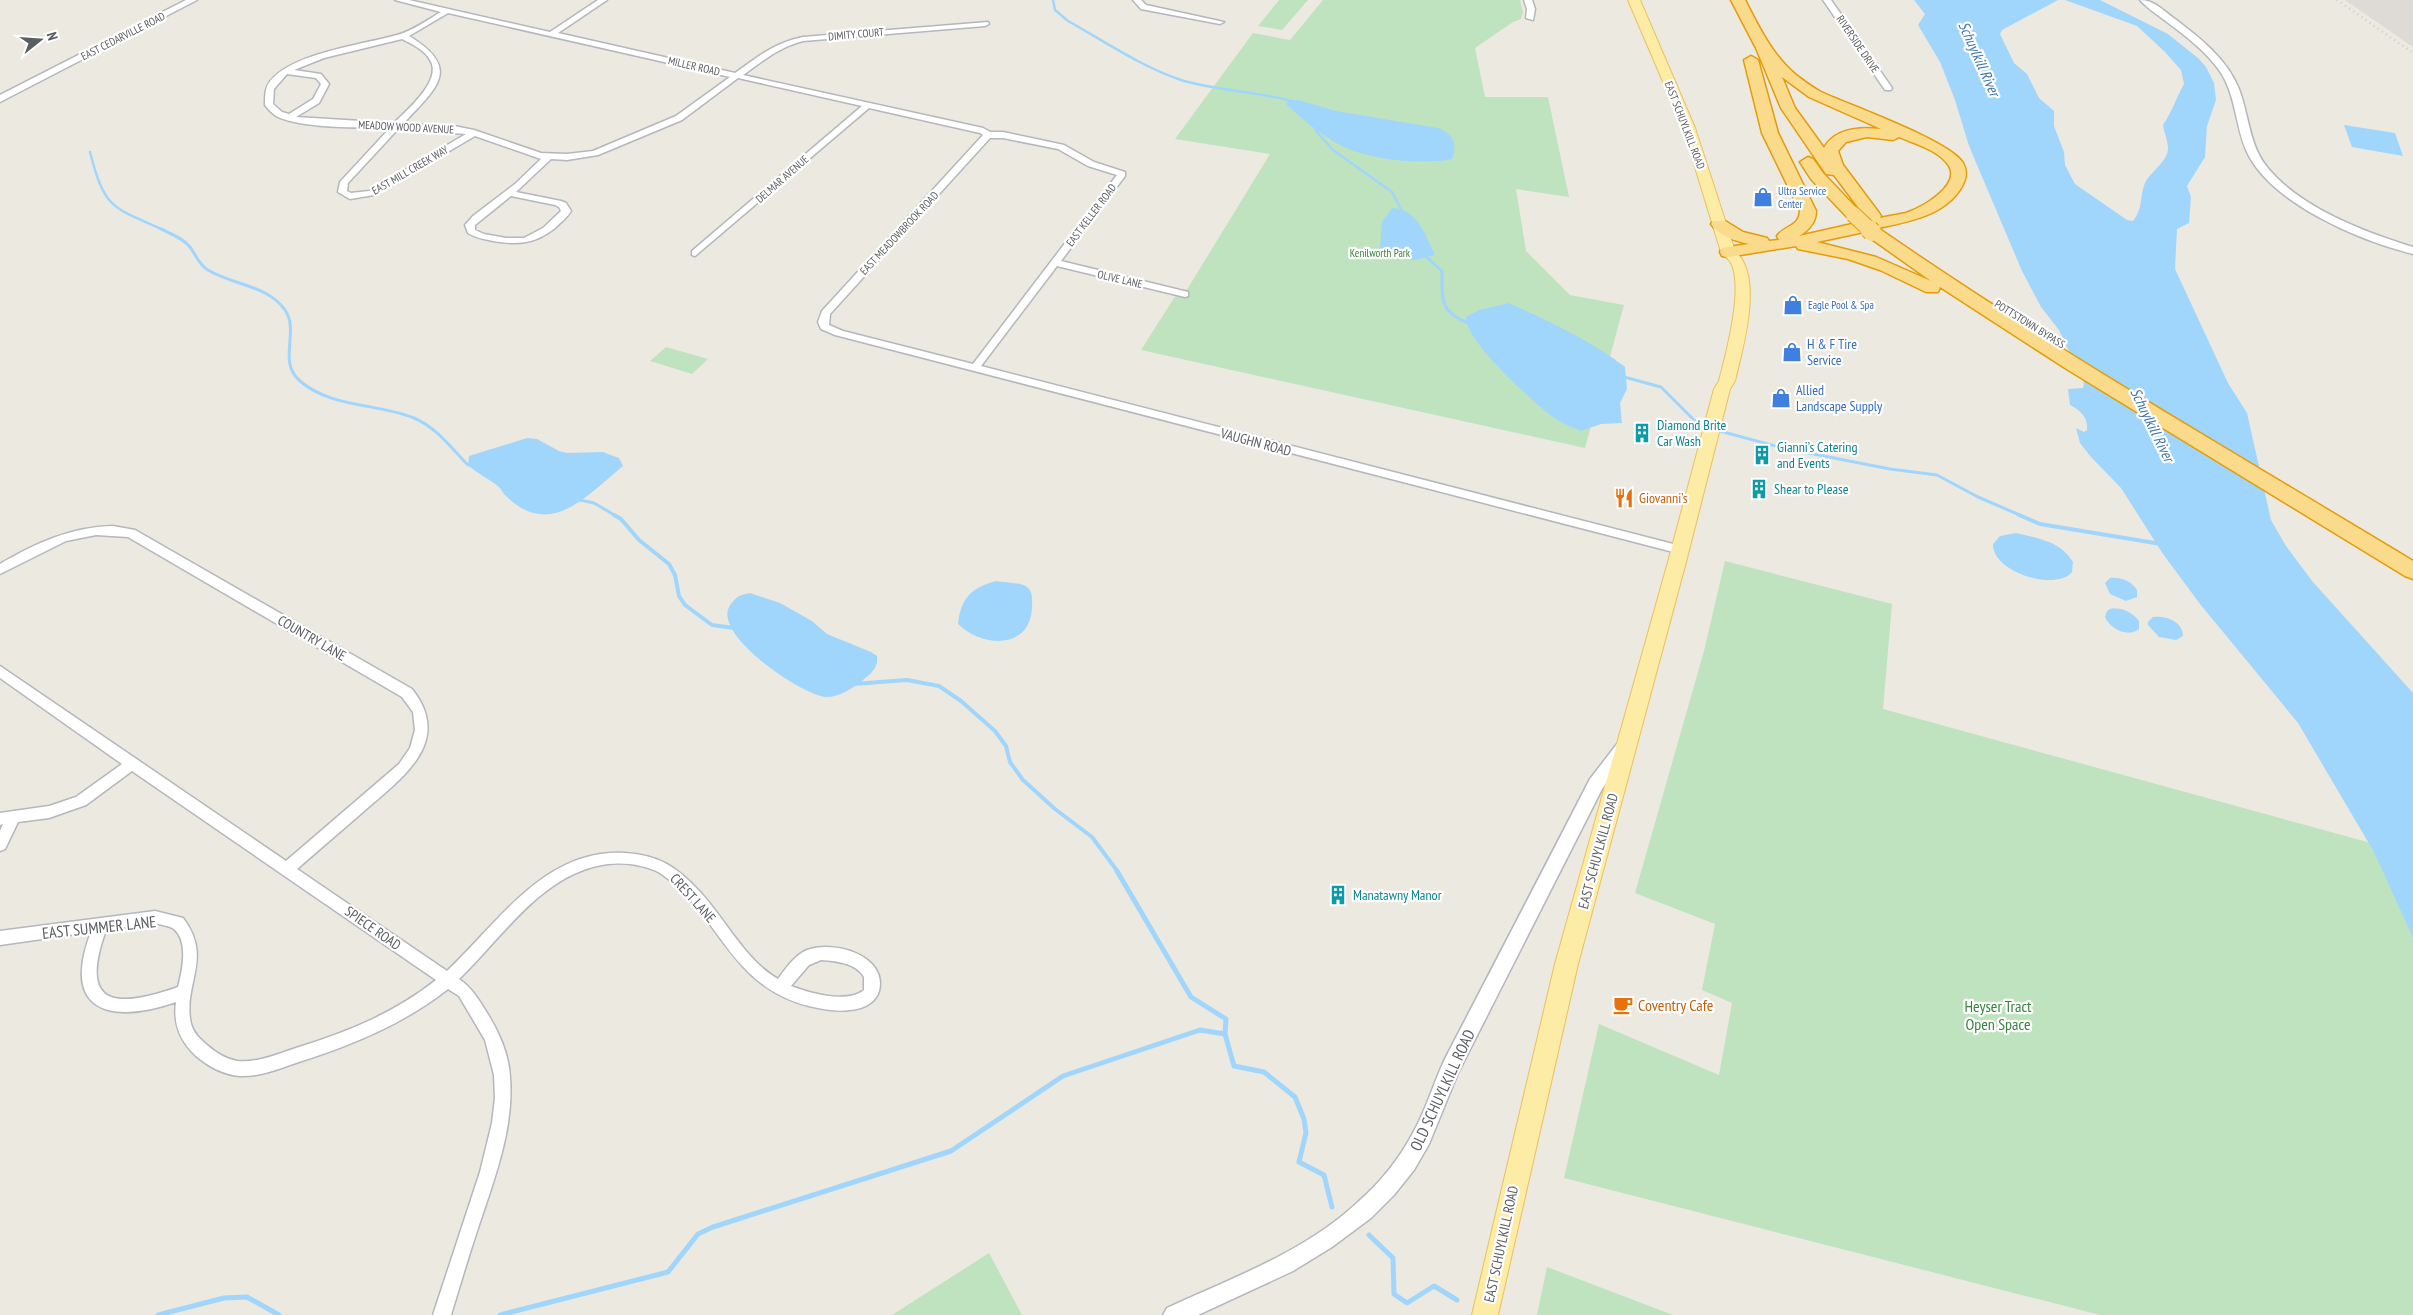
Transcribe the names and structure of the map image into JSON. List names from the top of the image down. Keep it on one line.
{"streets":{"highway":["POTTSTOWN BYPASS"],"main road":["EAST SCHUYLKILL ROAD"],"street":["DIMITY COURT","EAST CEDARVILLE ROAD","RIVERSIDE DRIVE","MILLER ROAD","MEADOW WOOD AVENUE","EAST MILL CREEK WAY","DELMAR AVENUE","EAST KELLER ROAD","EAST MEADOWBROOK ROAD","OLIVE LANE","VAUGHN ROAD","COUNTRY LANE","CREST LANE","EAST SUMMER LANE","SPIECE ROAD","OLD SCHUYLKILL ROAD"]},"crossings":[["DIMITY COURT","MILLER ROAD"],["DIMITY COURT","MEADOW WOOD AVENUE"],["MILLER ROAD","MEADOW WOOD AVENUE"],["MILLER ROAD","DELMAR AVENUE"],["MILLER ROAD","EAST KELLER ROAD"],["MILLER ROAD","EAST MEADOWBROOK ROAD"],["EAST SCHUYLKILL ROAD","VAUGHN ROAD"],["EAST SCHUYLKILL ROAD","OLD SCHUYLKILL ROAD"],["MEADOW WOOD AVENUE","EAST MILL CREEK WAY"],["EAST KELLER ROAD","EAST MEADOWBROOK ROAD"],["EAST KELLER ROAD","OLIVE LANE"],["EAST KELLER ROAD","VAUGHN ROAD"],["EAST MEADOWBROOK ROAD","VAUGHN ROAD"],["COUNTRY LANE","SPIECE ROAD"],["CREST LANE","EAST SUMMER LANE"],["CREST LANE","SPIECE ROAD"],["EAST SUMMER LANE","SPIECE ROAD"]],"water":["Schuylkill River"],"parks":["Kenilworth Park","Heyser Tract Open Space"],"places":{"shop":["Ultra Service Center","Eagle Pool & Spa","H & F Tire Service","Allied Landscape Supply"],"building":["Diamond Brite Car Wash","Gianni’s Catering and Events","Shear to Please","Manatawny Manor"],"restaurant":["Giovanni’s"],"cafe":["Coventry Cafe"]},"north":"right"}
